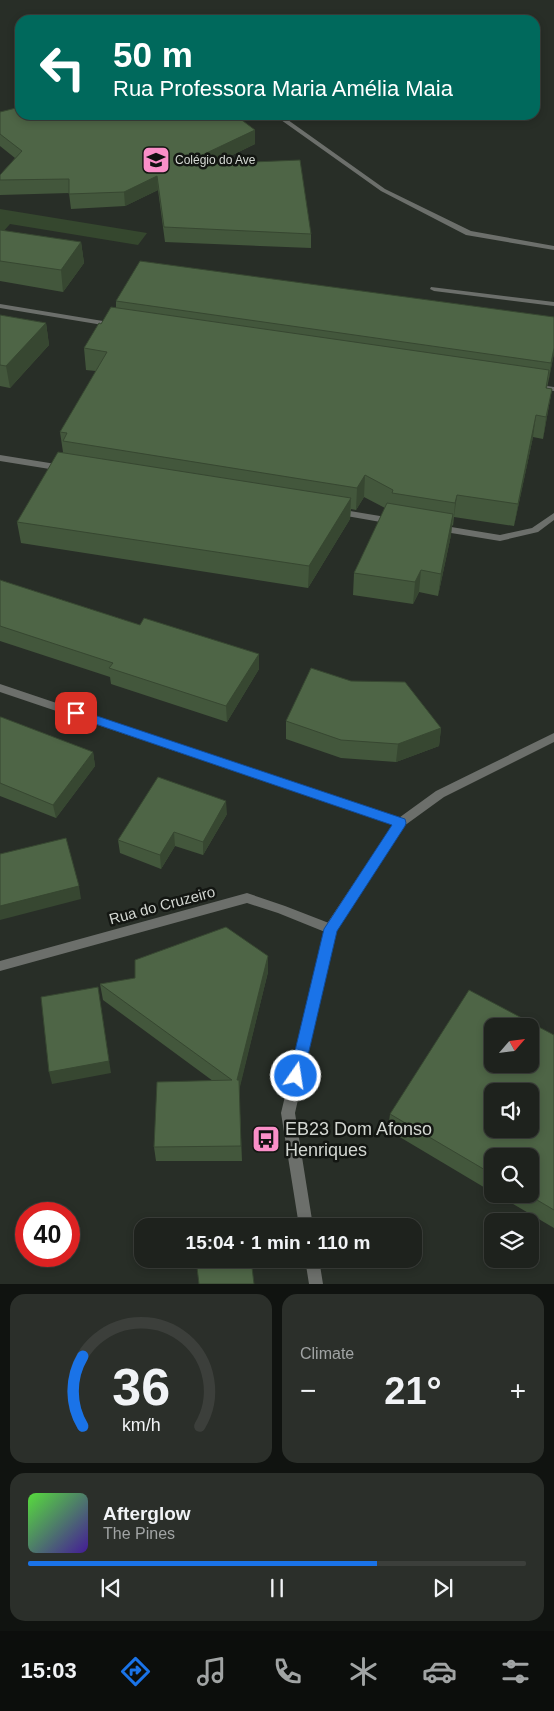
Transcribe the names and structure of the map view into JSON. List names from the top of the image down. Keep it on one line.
{"streets":{"street":["Rua do Cruzeiro"]},"places":{"school or university":["Colégio do Ave"],"bus stop":["EB23 Dom Afonso Henriques"]},"north":"top right","page":{"turn":["50 m","Rua Professora Maria Amélia Maia"],"limit":"40","trip":"15:04 · 1 min · 110 m","tile":"Climate","heat":["−","21°","+"],"song":["Afterglow","The Pines"],"tabs":"15:03","gauge":["36","km/h"]}}
